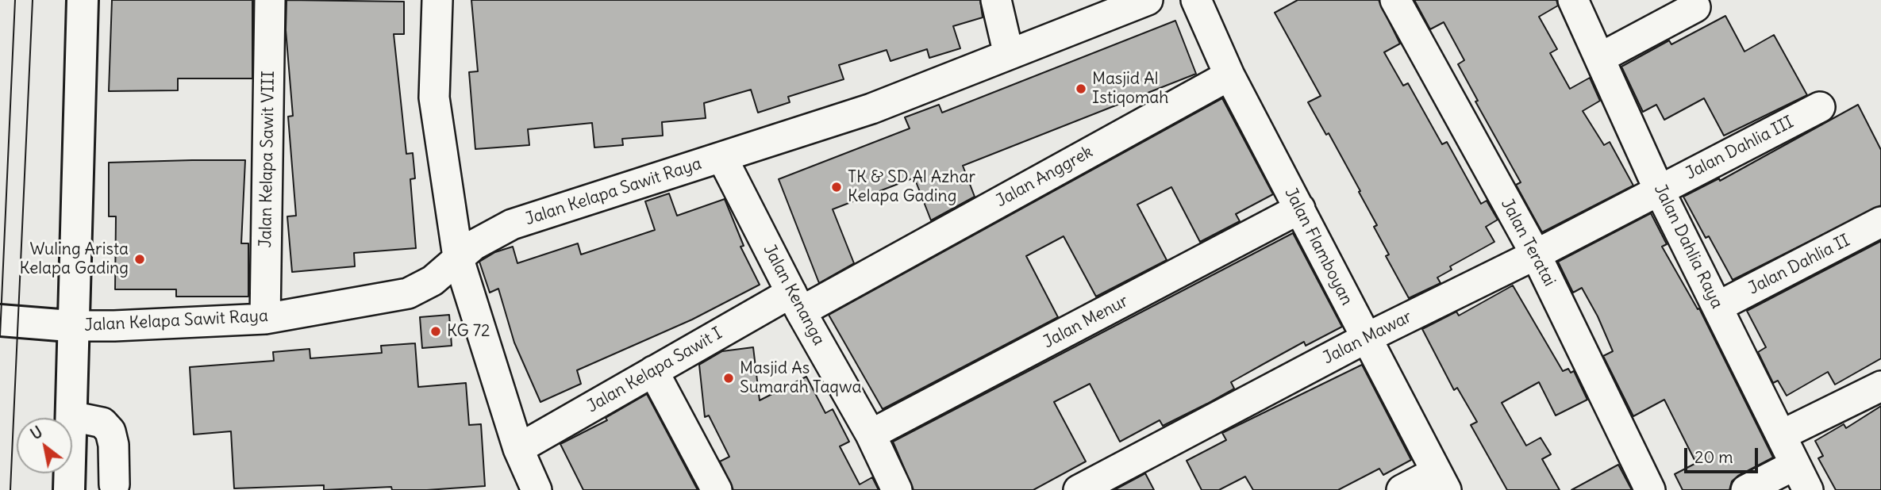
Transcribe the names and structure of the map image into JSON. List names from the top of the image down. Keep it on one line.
{"streets":{"street":["Jalan Dahlia III","Jalan Kelapa Sawit VIII","Jalan Anggrek","Jalan Kelapa Sawit Raya","Jalan Teratai","Jalan Flamboyan","Jalan Dahlia Raya","Jalan Dahlia II","Jalan Kenanga","Jalan Menur","Jalan Mawar","Jalan Kelapa Sawit I"]},"crossings":[["Jalan Dahlia III","Jalan Dahlia Raya"],["Jalan Dahlia III","Jalan Mawar"],["Jalan Kelapa Sawit VIII","Jalan Kelapa Sawit Raya"],["Jalan Anggrek","Jalan Flamboyan"],["Jalan Anggrek","Jalan Kenanga"],["Jalan Anggrek","Jalan Kelapa Sawit I"],["Jalan Kelapa Sawit Raya","Jalan Kenanga"],["Jalan Teratai","Jalan Mawar"],["Jalan Flamboyan","Jalan Menur"],["Jalan Flamboyan","Jalan Mawar"],["Jalan Dahlia Raya","Jalan Dahlia II"],["Jalan Dahlia Raya","Jalan Mawar"],["Jalan Kenanga","Jalan Menur"],["Jalan Kenanga","Jalan Kelapa Sawit I"]],"places":["Masjid Al Istiqomah","TK & SD Al Azhar Kelapa Gading","Wuling Arista Kelapa Gading","KG 72","Masjid As Sumarah Taqwa"],"scale_bar":"20 m","north":"top left"}
